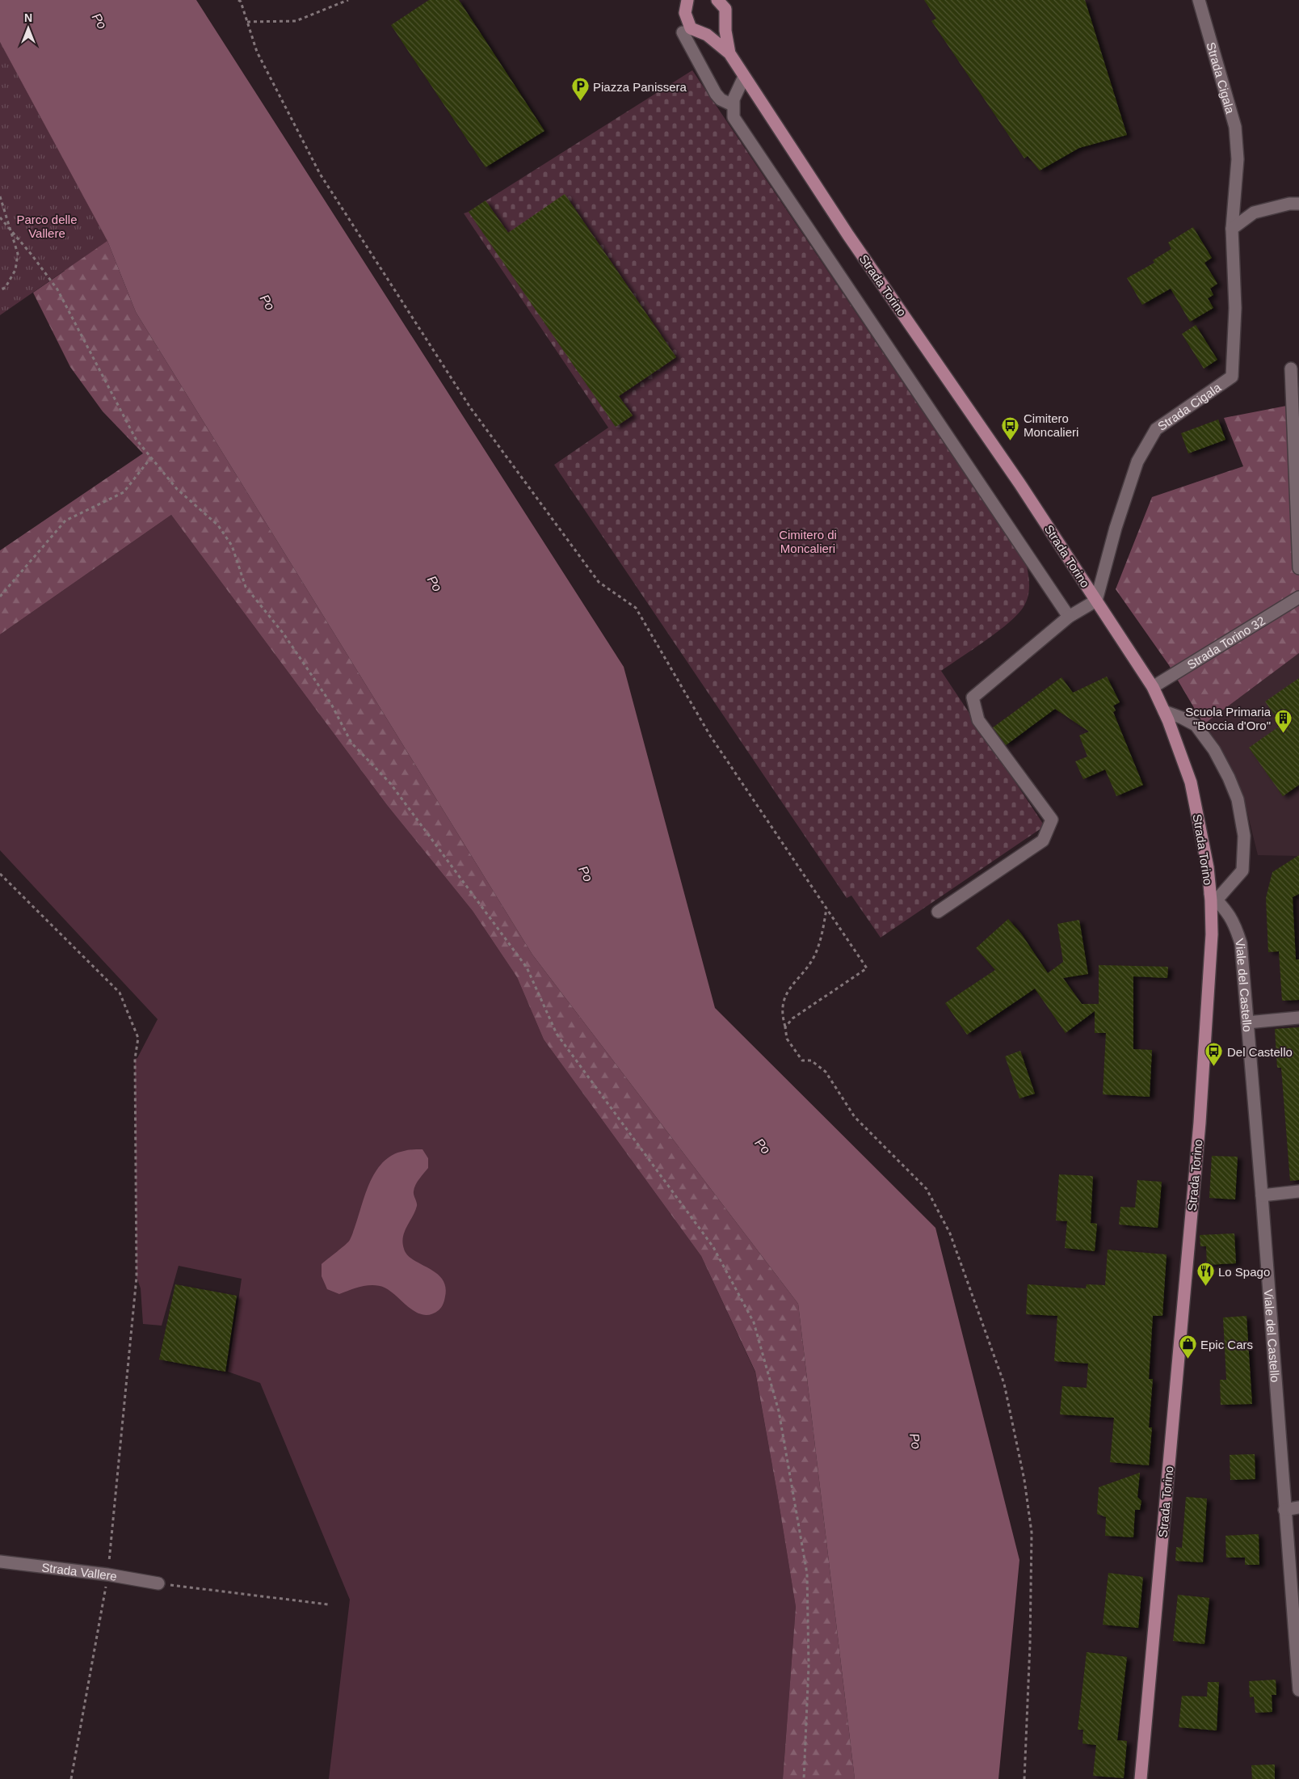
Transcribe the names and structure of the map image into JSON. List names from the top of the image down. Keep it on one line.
{"streets":{"main road":["Strada Torino"],"street":["Strada Cigala","Strada Torino 32","Viale del Castello","Strada Vallere"]},"crossings":[["Strada Cigala","Strada Torino"],["Strada Torino","Strada Torino 32"],["Strada Torino","Viale del Castello"]],"water":["Po"],"parks":["Parco delle Vallere","Cimitero di Moncalieri"],"places":{"parking":["Piazza Panissera"],"bus stop":["Cimitero Moncalieri","Del Castello"],"building":["Scuola Primaria \"Boccia d'Oro\""],"restaurant":["Lo Spago"],"shop":["Epic Cars"]},"north":"top"}
